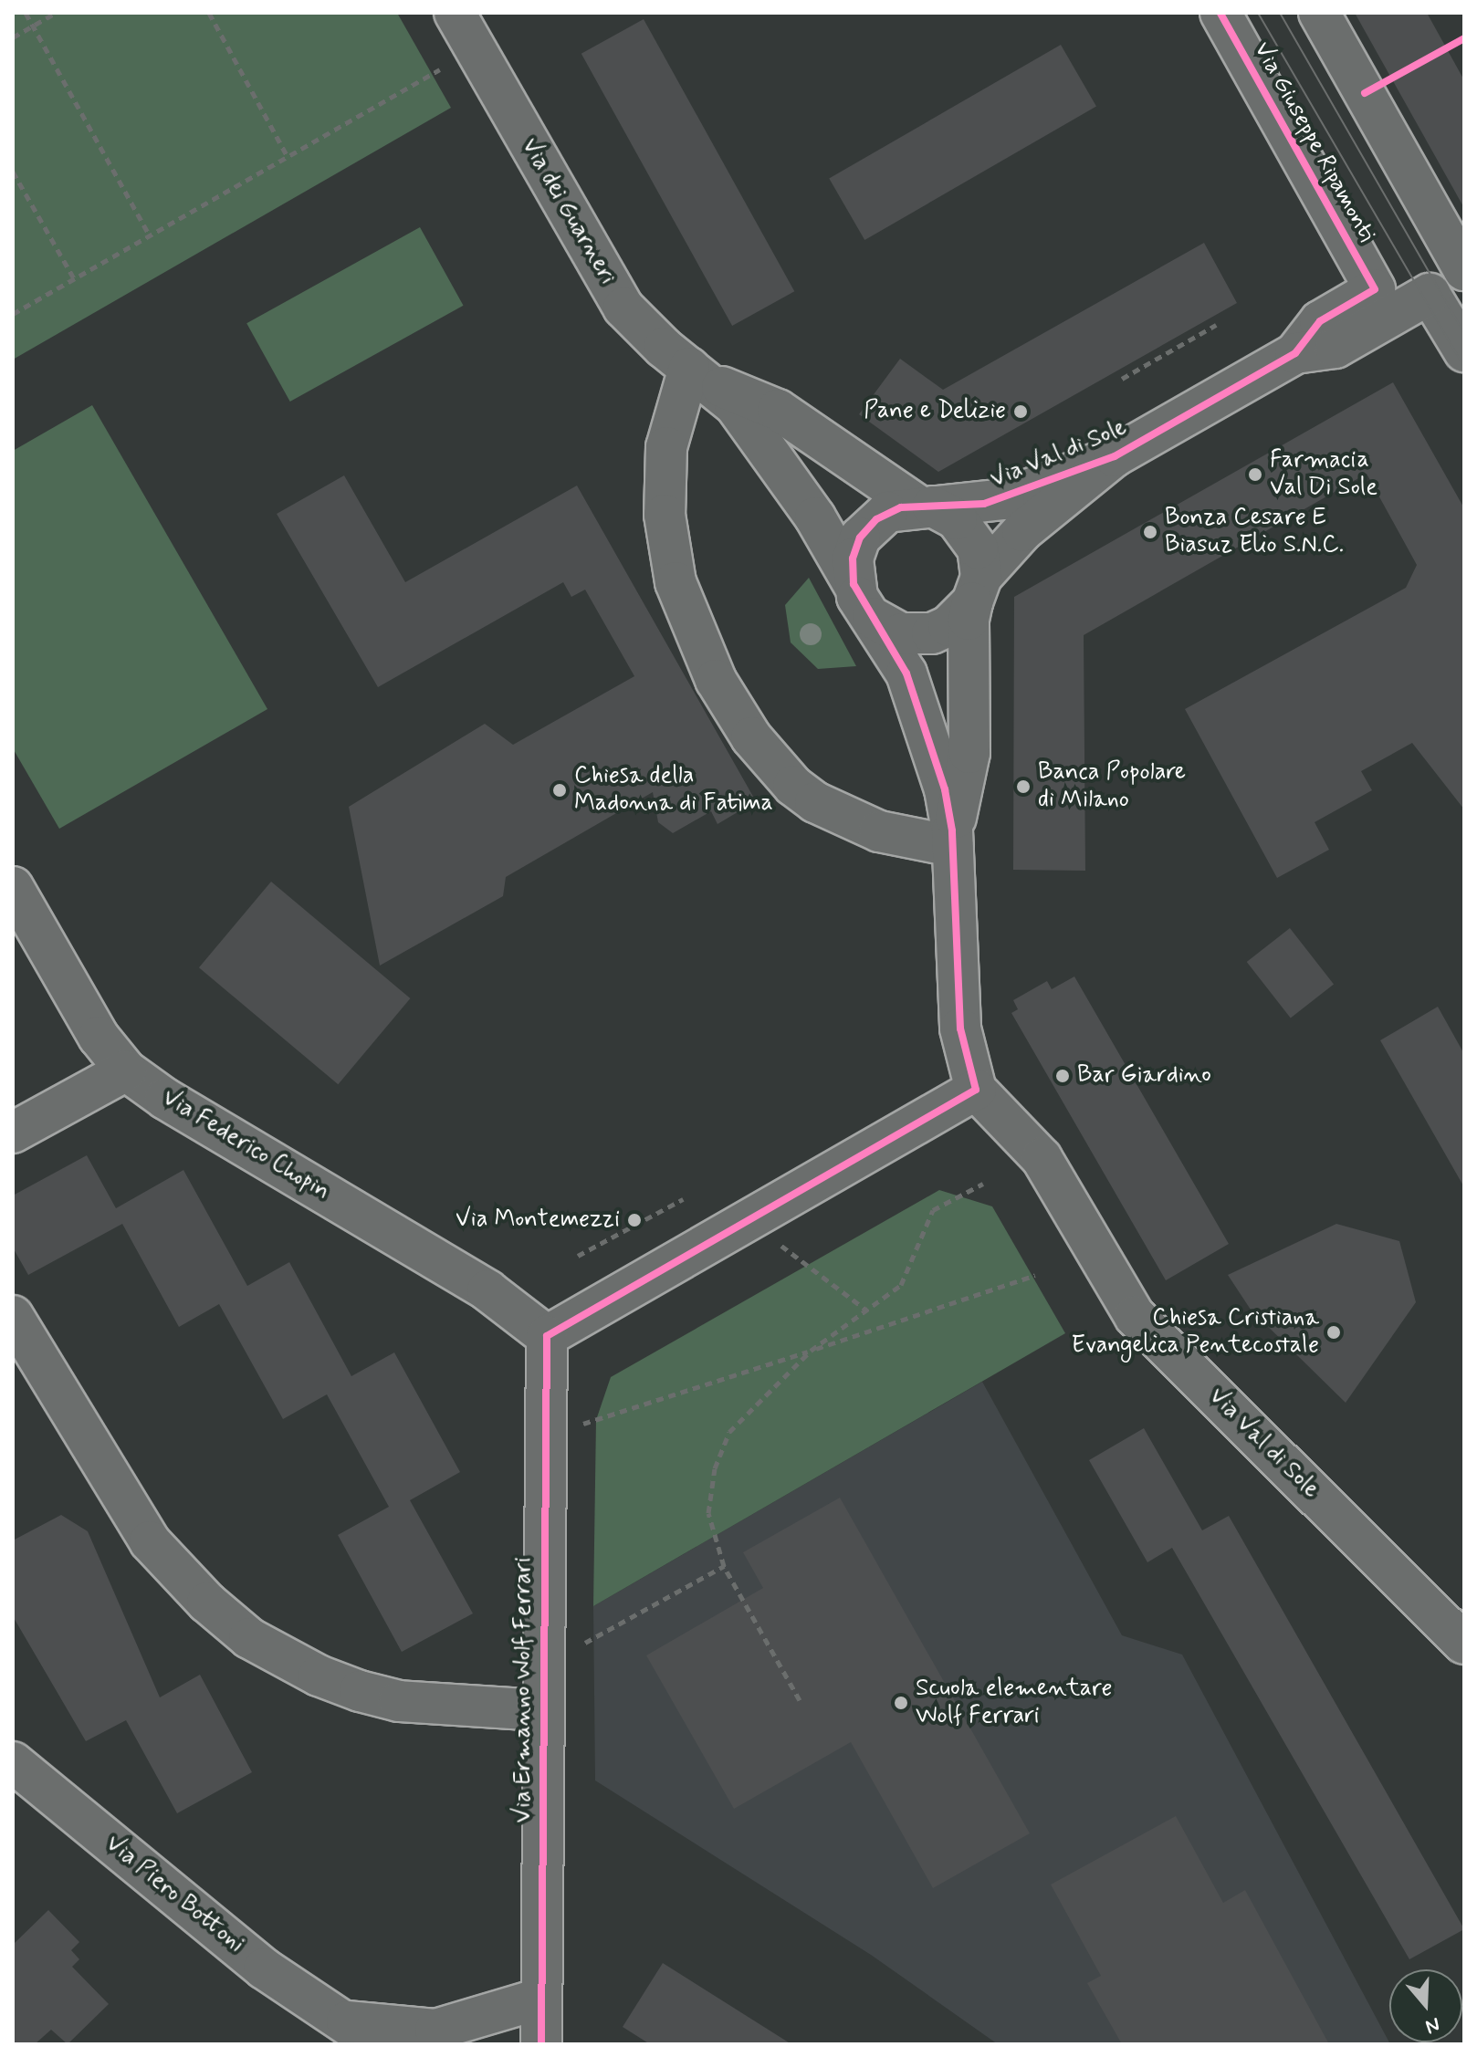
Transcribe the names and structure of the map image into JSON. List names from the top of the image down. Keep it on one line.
{"streets":{"street":["Via Giuseppe Ripamonti","Via dei Guarneri","Via Val di Sole","Via Federico Chopin","Via Ermanno Wolf Ferrari","Via Piero Bottoni"]},"crossings":[["Via Giuseppe Ripamonti","Via Val di Sole"],["Via dei Guarneri","Via Val di Sole"],["Via Federico Chopin","Via Ermanno Wolf Ferrari"],["Via Ermanno Wolf Ferrari","Via Piero Bottoni"]],"places":["Pane e Delizie","Farmacia Val Di Sole","Bonza Cesare E Biasuz Elio S.N.C.","Banca Popolare di Milano","Chiesa della Madonna di Fatima","Bar Giardino","Via Montemezzi","Chiesa Cristiana Evangelica Pentecostale","Scuola elementare Wolf Ferrari"],"north":"bottom"}
